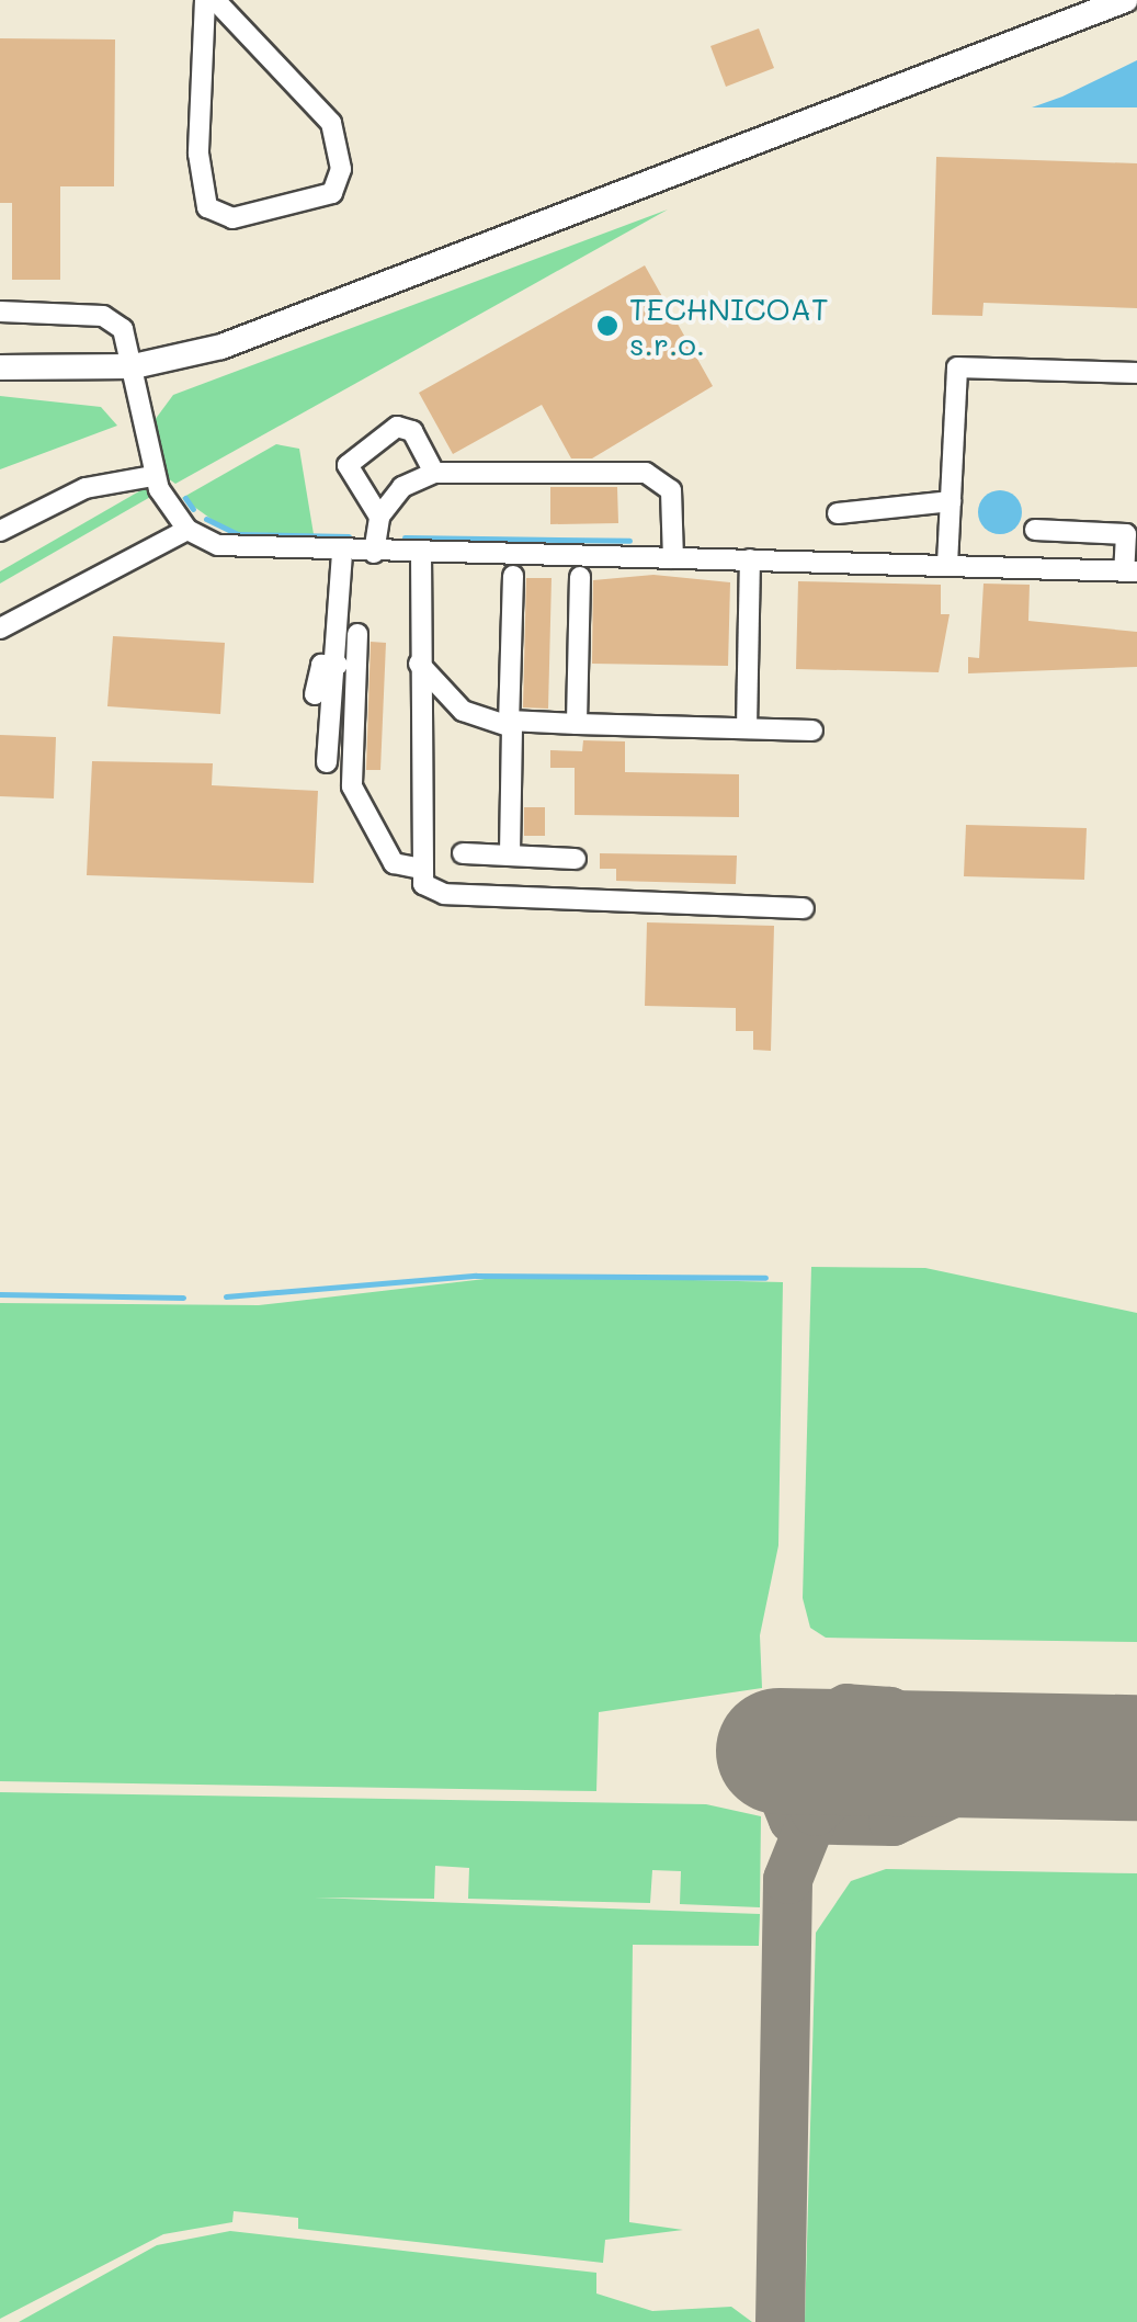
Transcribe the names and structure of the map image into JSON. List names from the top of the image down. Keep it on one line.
{"places":["TECHNICOAT s.r.o."]}
